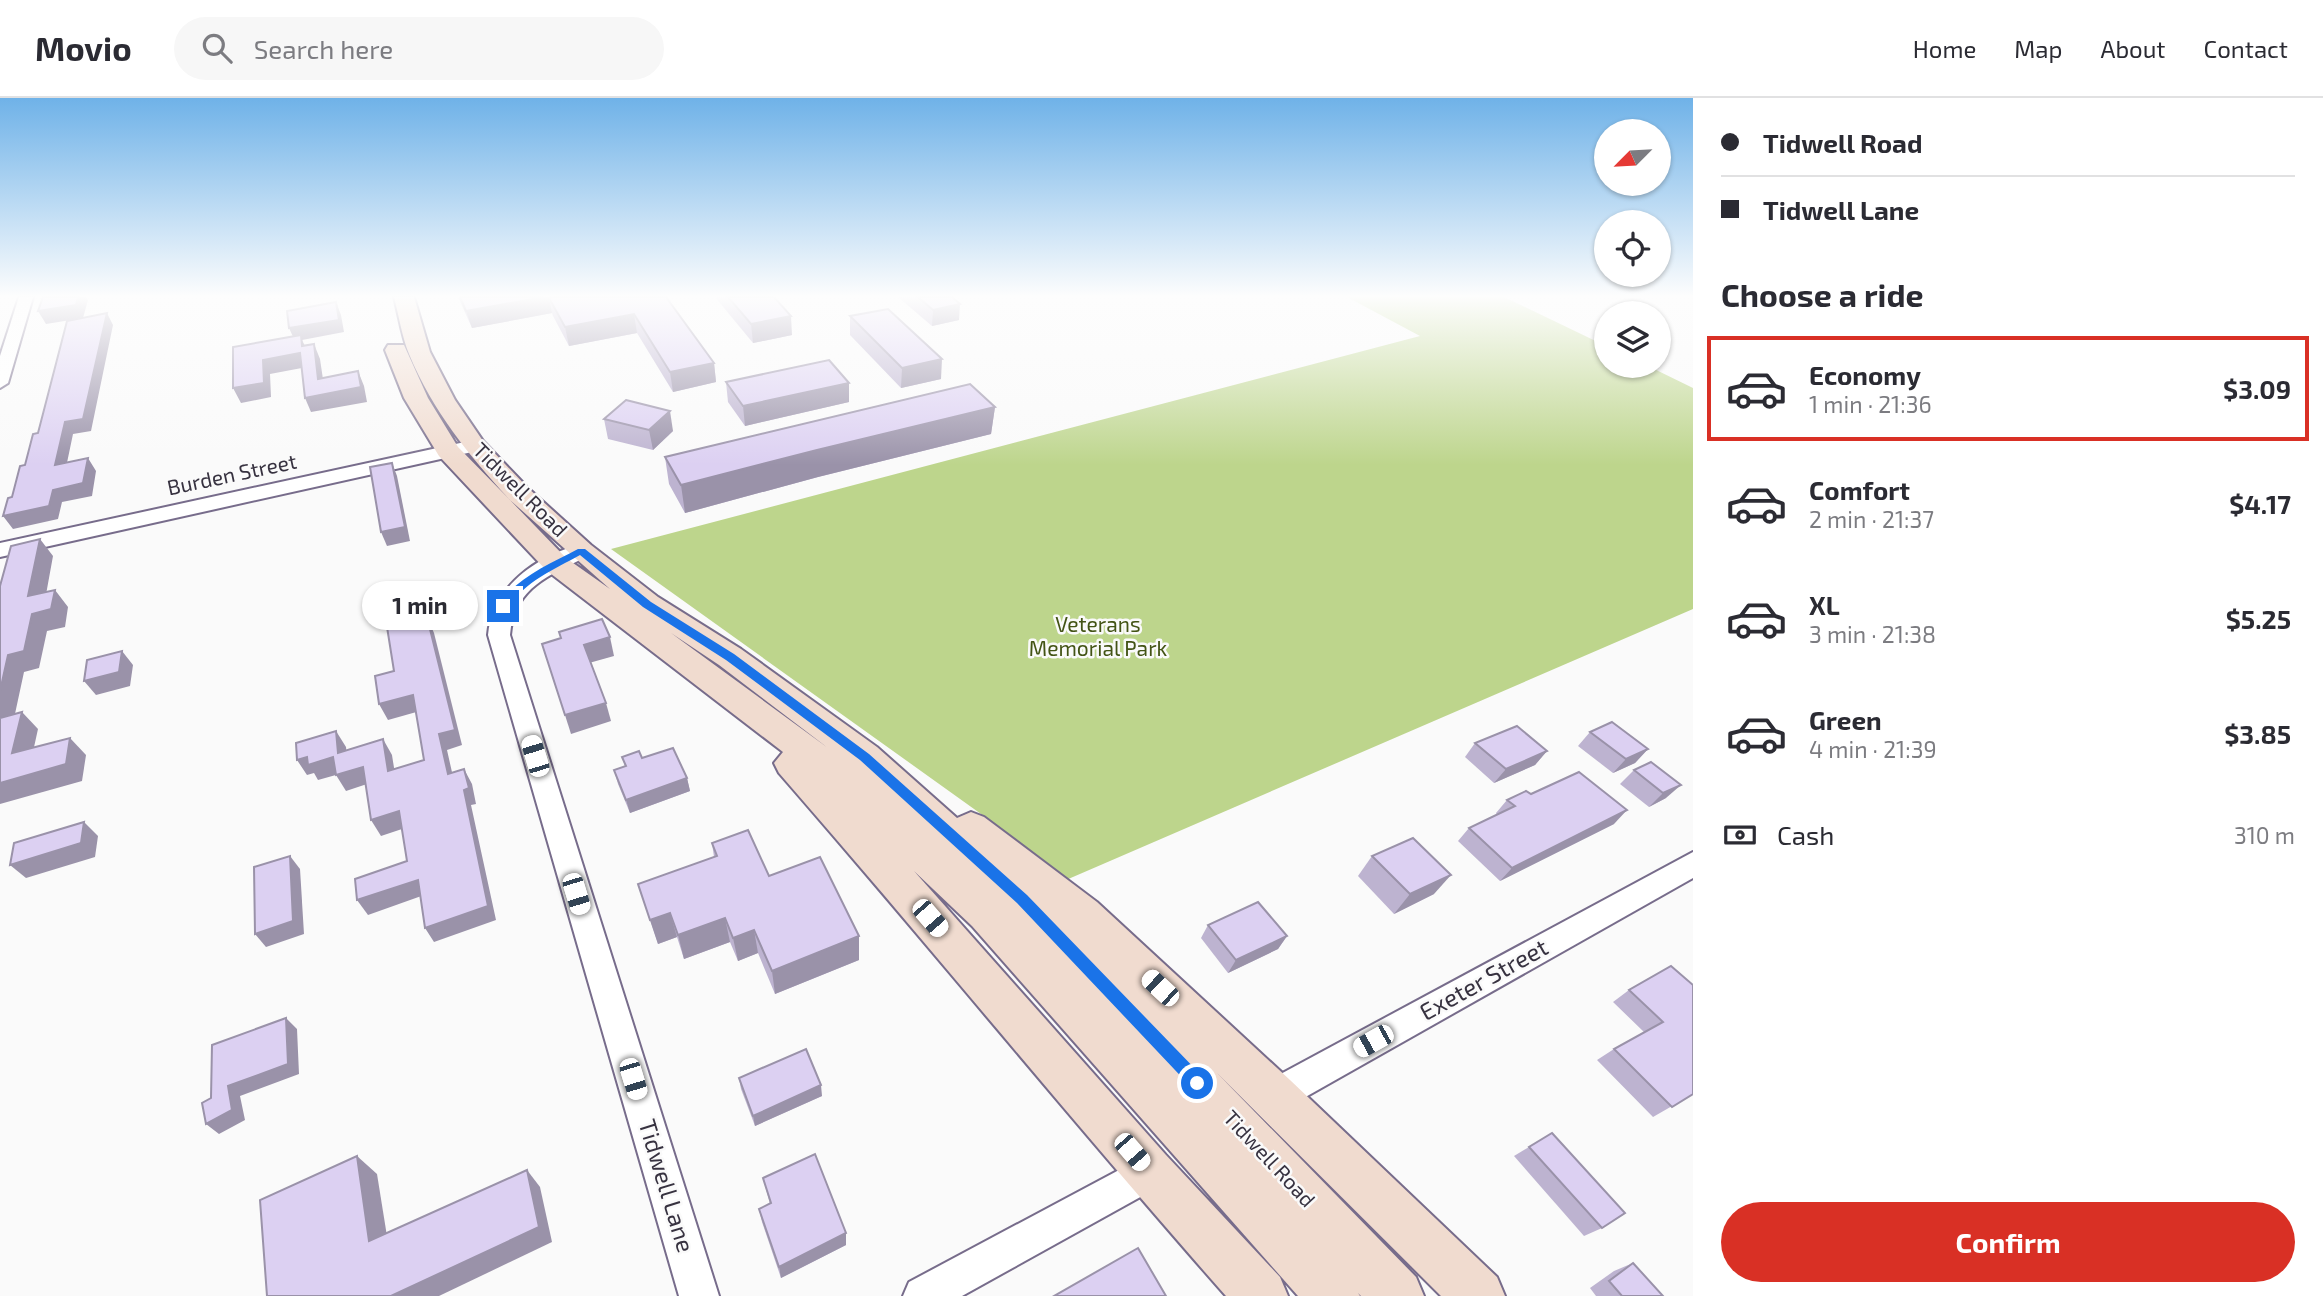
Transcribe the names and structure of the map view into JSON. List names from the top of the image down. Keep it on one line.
{"streets":{"main road":["Tidwell Road"],"street":["Burden Street","Exeter Street","Tidwell Lane"]},"crossings":[["Burden Street","Tidwell Road"],["Tidwell Road","Tidwell Lane"]],"parks":["Veterans Memorial Park"],"north":"bottom left","page":{"header":"Movio","search":"Search here","nav":["Home","Map","About","Contact"],"banner":["Tidwell Road","Tidwell Lane"],"heading":"Choose a ride","list":[{"name":"Economy","note":"1 min · 21:36","value":"$3.09"},{"name":"Comfort","note":"2 min · 21:37","value":"$4.17"},{"name":"XL","note":"3 min · 21:38","value":"$5.25"},{"name":"Green","note":"4 min · 21:39","value":"$3.85"}],"bubble":"1 min","pay":["Cash","310 m"],"buttons":"Confirm"}}
